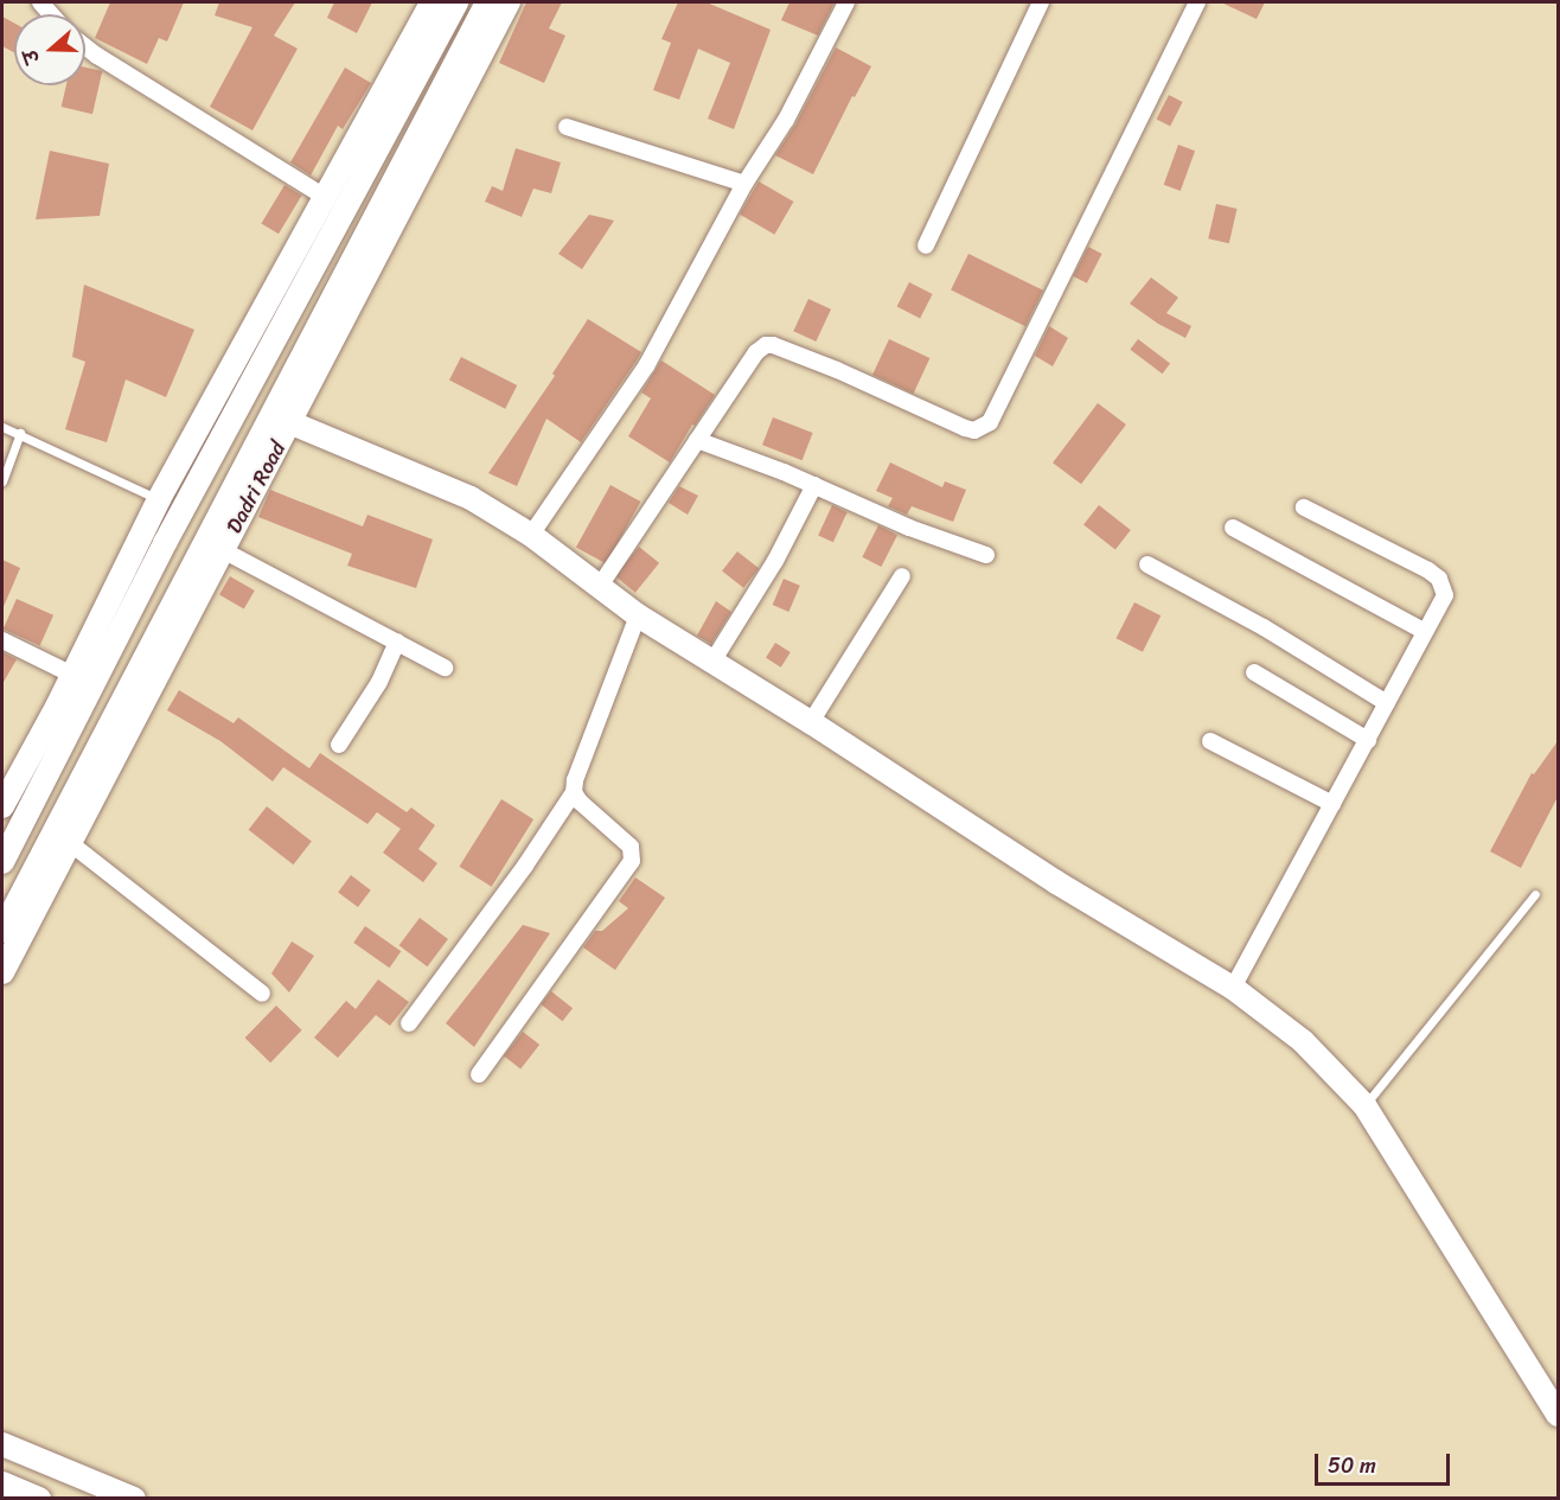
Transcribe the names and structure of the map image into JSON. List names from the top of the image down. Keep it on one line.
{"streets":{"street":["Dadri Road"]},"scale_bar":"50 m","north":"left"}
